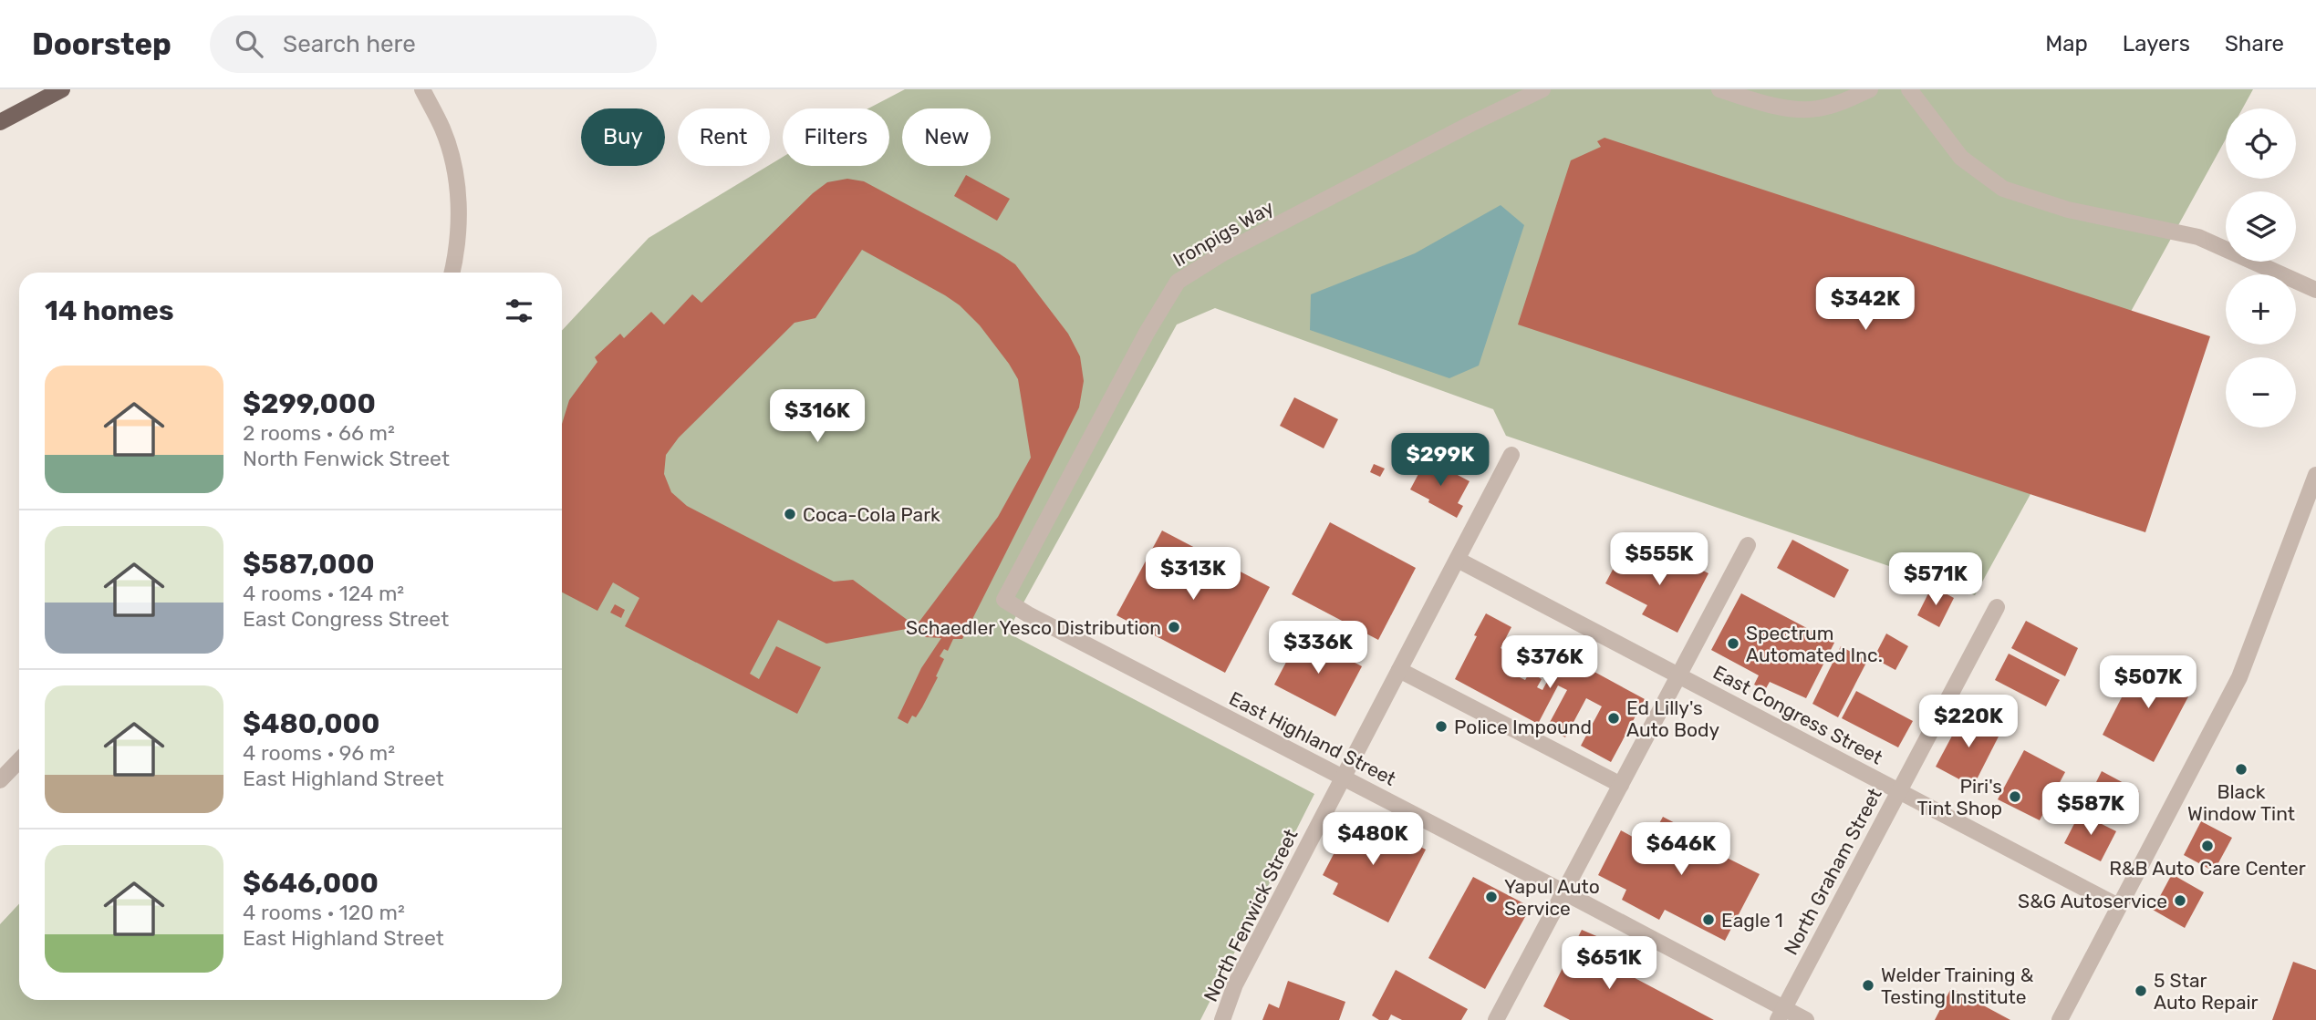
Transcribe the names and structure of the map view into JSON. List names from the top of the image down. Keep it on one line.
{"streets":{"street":["Ironpigs Way","East Congress Street","East Highland Street","North Graham Street","North Fenwick Street"]},"crossings":[["Ironpigs Way","East Highland Street"],["East Congress Street","North Graham Street"],["East Congress Street","North Fenwick Street"],["East Highland Street","North Graham Street"],["East Highland Street","North Fenwick Street"]],"places":["Coca-Cola Park","Schaedler Yesco Distribution","Spectrum Automated Inc.","Ed Lilly's Auto Body","Police Impound","Black Window Tint","Piri's Tint Shop","R&B Auto Care Center","Yapul Auto Service","S&G Autoservice","Eagle 1","Welder Training & Testing Institute","5 Star Auto Repair"],"page":{"header":"Doorstep","search":"Search here","nav":["Map","Layers","Share"],"map_buttons":["+","−"],"chip":["Buy","Rent","Filters","New"],"heading":"14 homes","price":["$342K","$316K","$299K","$555K","$313K","$571K","$336K","$376K","$507K","$220K","$587K","$480K","$646K","$651K"],"list":[{"name":"$299,000","note":"2 rooms · 66 m² · North Fenwick Street"},{"name":"$587,000","note":"4 rooms · 124 m² · East Congress Street"},{"name":"$480,000","note":"4 rooms · 96 m² · East Highland Street"},{"name":"$646,000","note":"4 rooms · 120 m² · East Highland Street"}]}}
